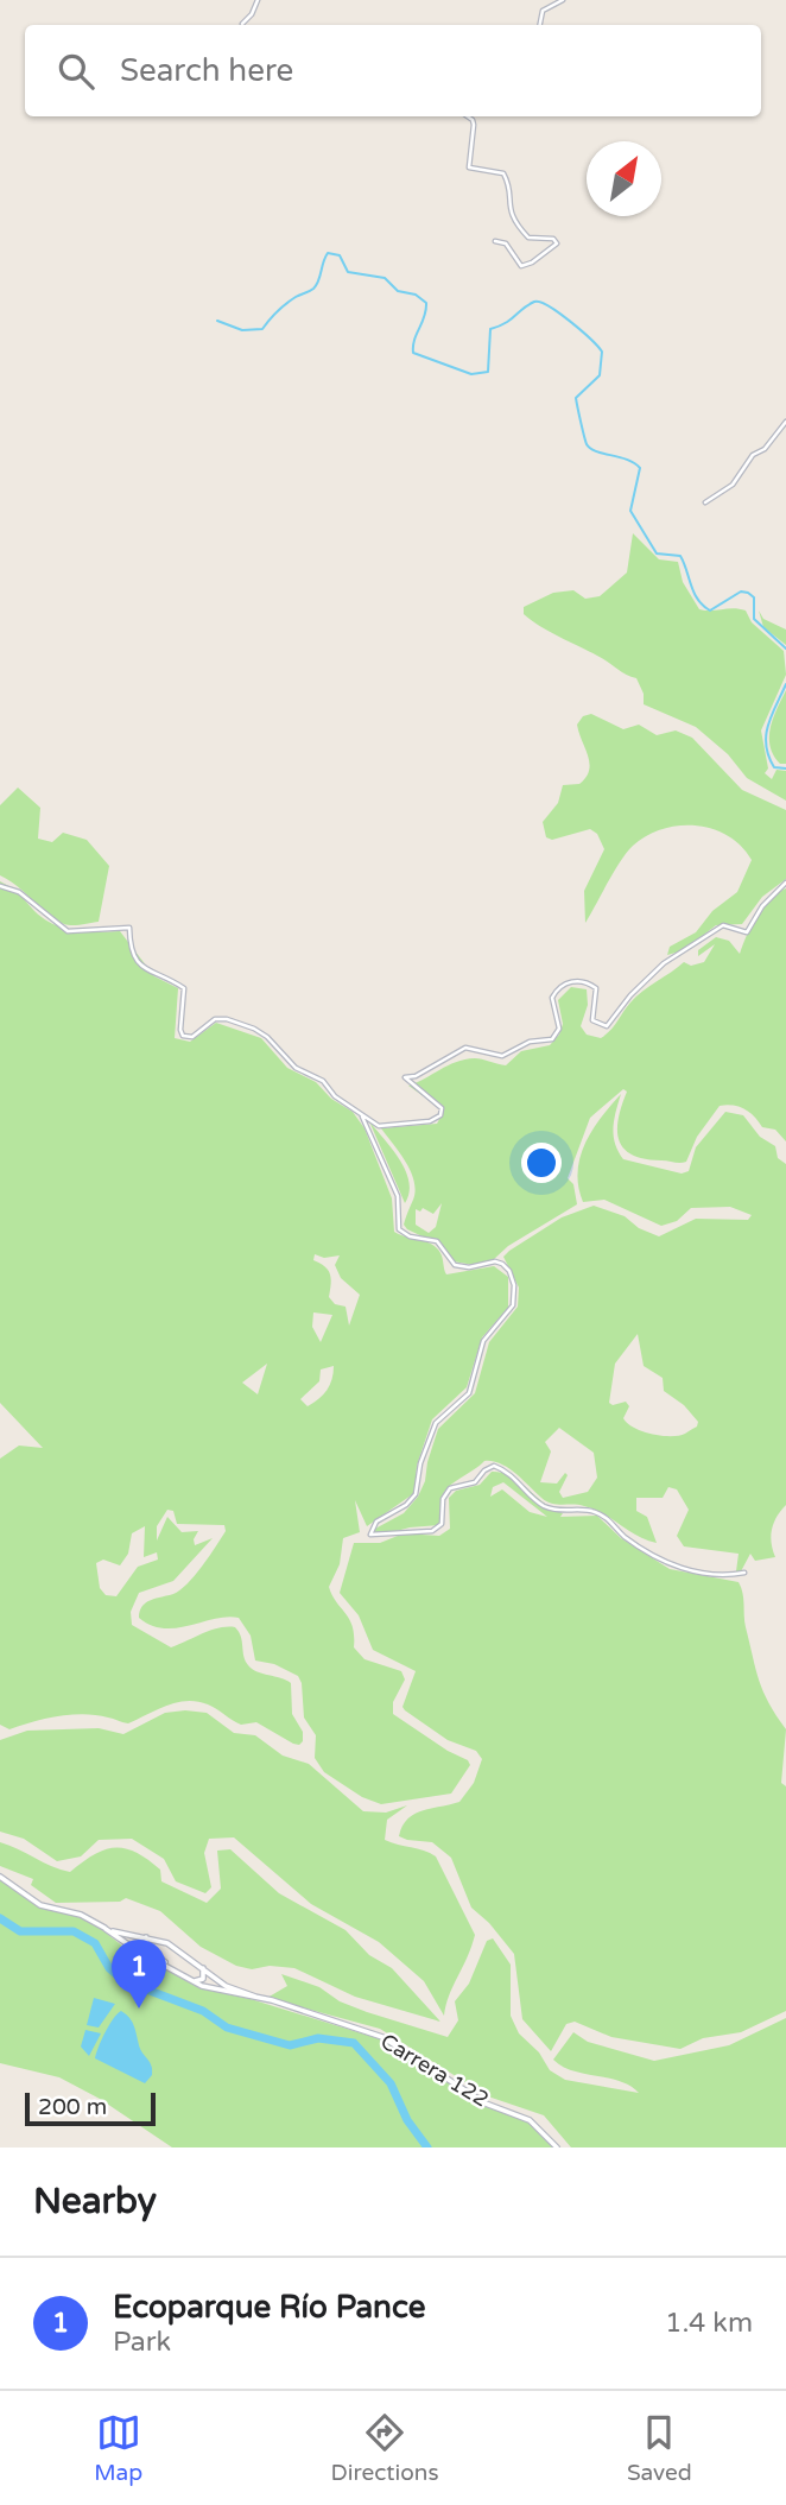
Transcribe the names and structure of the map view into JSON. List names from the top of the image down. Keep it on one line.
{"streets":{"street":["Carrera 122"]},"scale_bar":"200 m","north":"top right","page":{"search":"Search here","pins":"1","scale":"200 m","heading":"Nearby","list":[{"mark":"1","name":"Ecoparque Río Pance","note":"Park","value":"1.4 km"}],"nav":["Map","Directions","Saved"]}}
